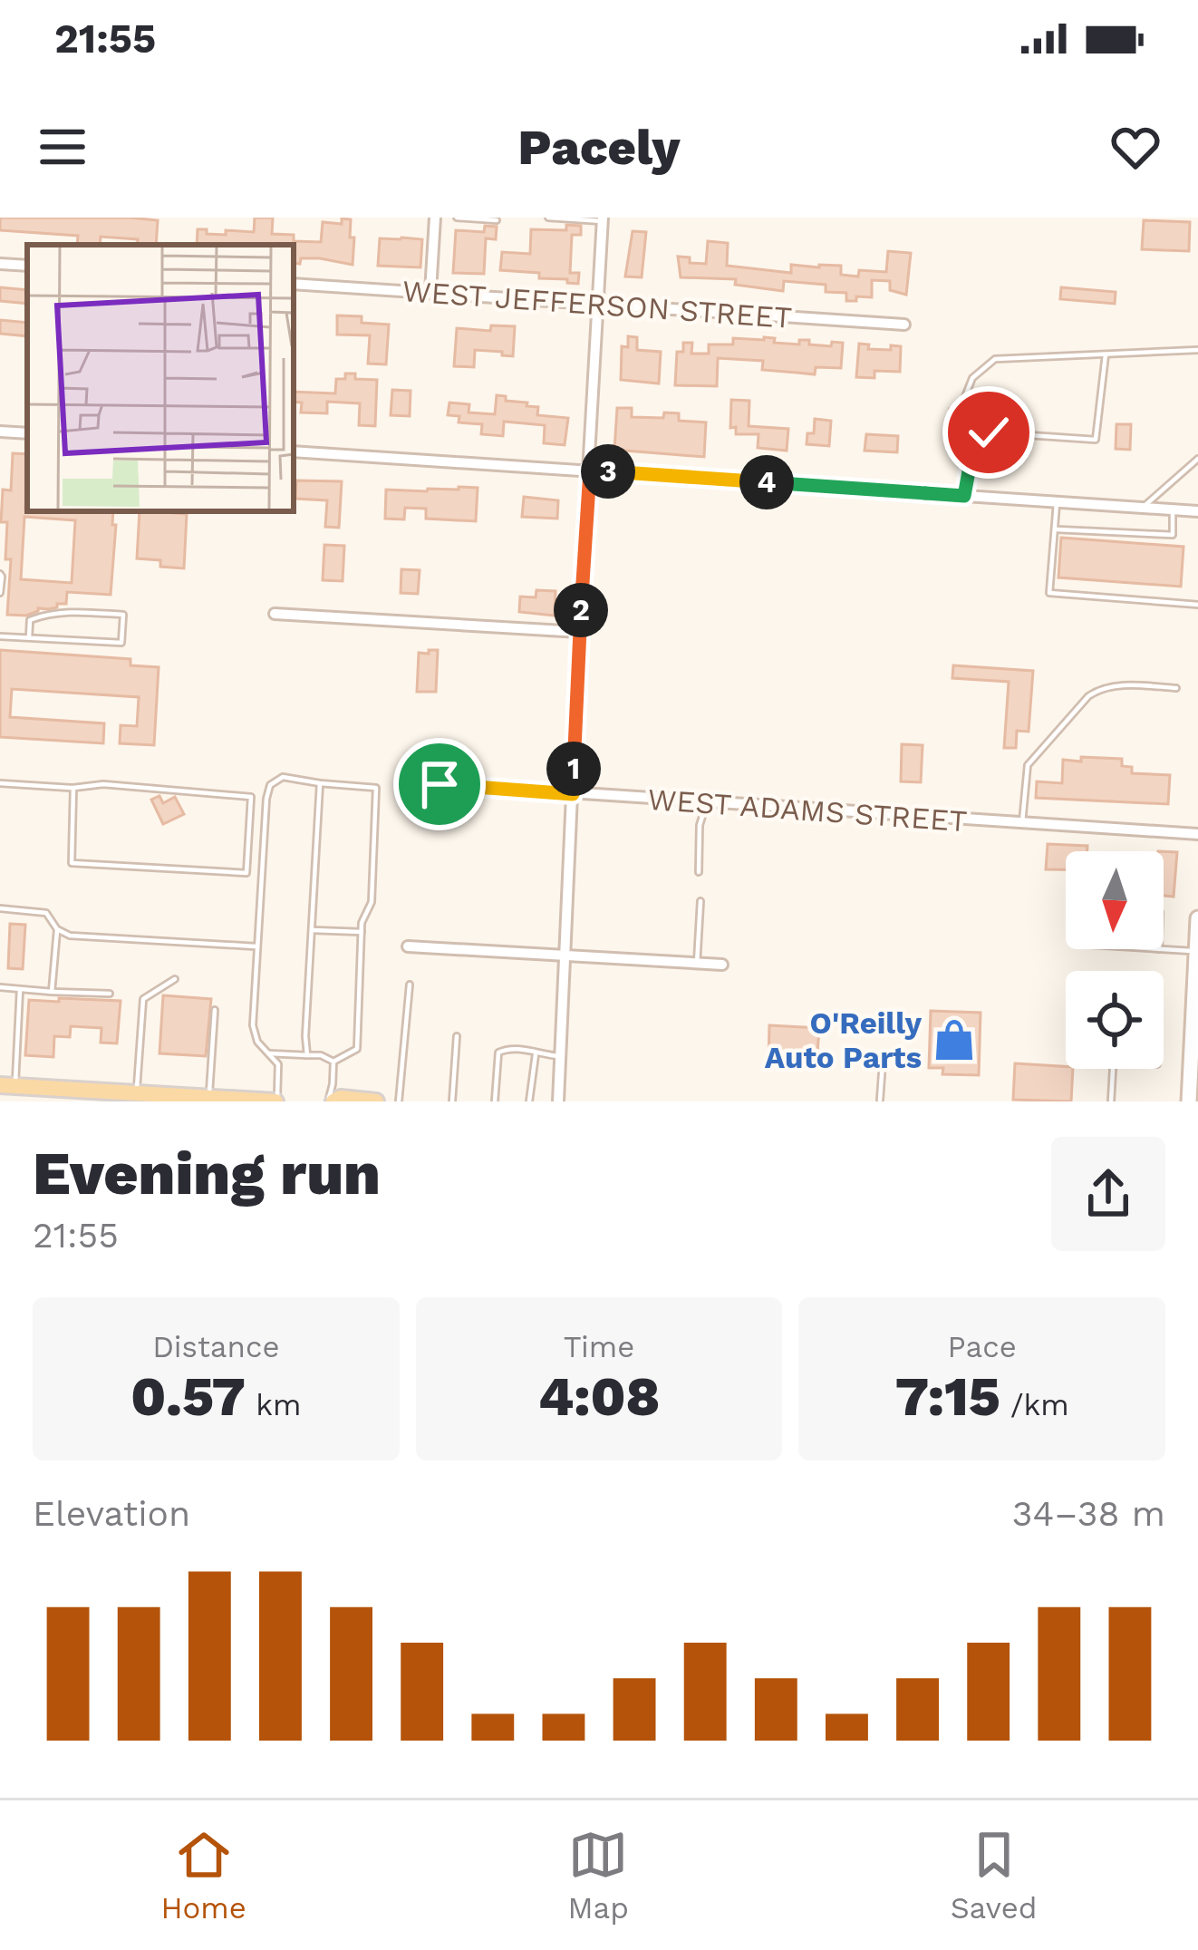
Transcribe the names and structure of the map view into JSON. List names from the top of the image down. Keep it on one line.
{"streets":{"street":["WEST JEFFERSON STREET","WEST ADAMS STREET"]},"places":{"shop":["O'Reilly Auto Parts"]},"north":"bottom","page":{"status":"21:55","header":"Pacely","pins":["3","4","2","1"],"heading":["Evening run","21:55"],"stats":[["Distance","0.57 km"],["Time","4:08"],["Pace","7:15 /km"]],"chart":["Elevation","34–38 m"],"tabs":["Home","Map","Saved"]}}
